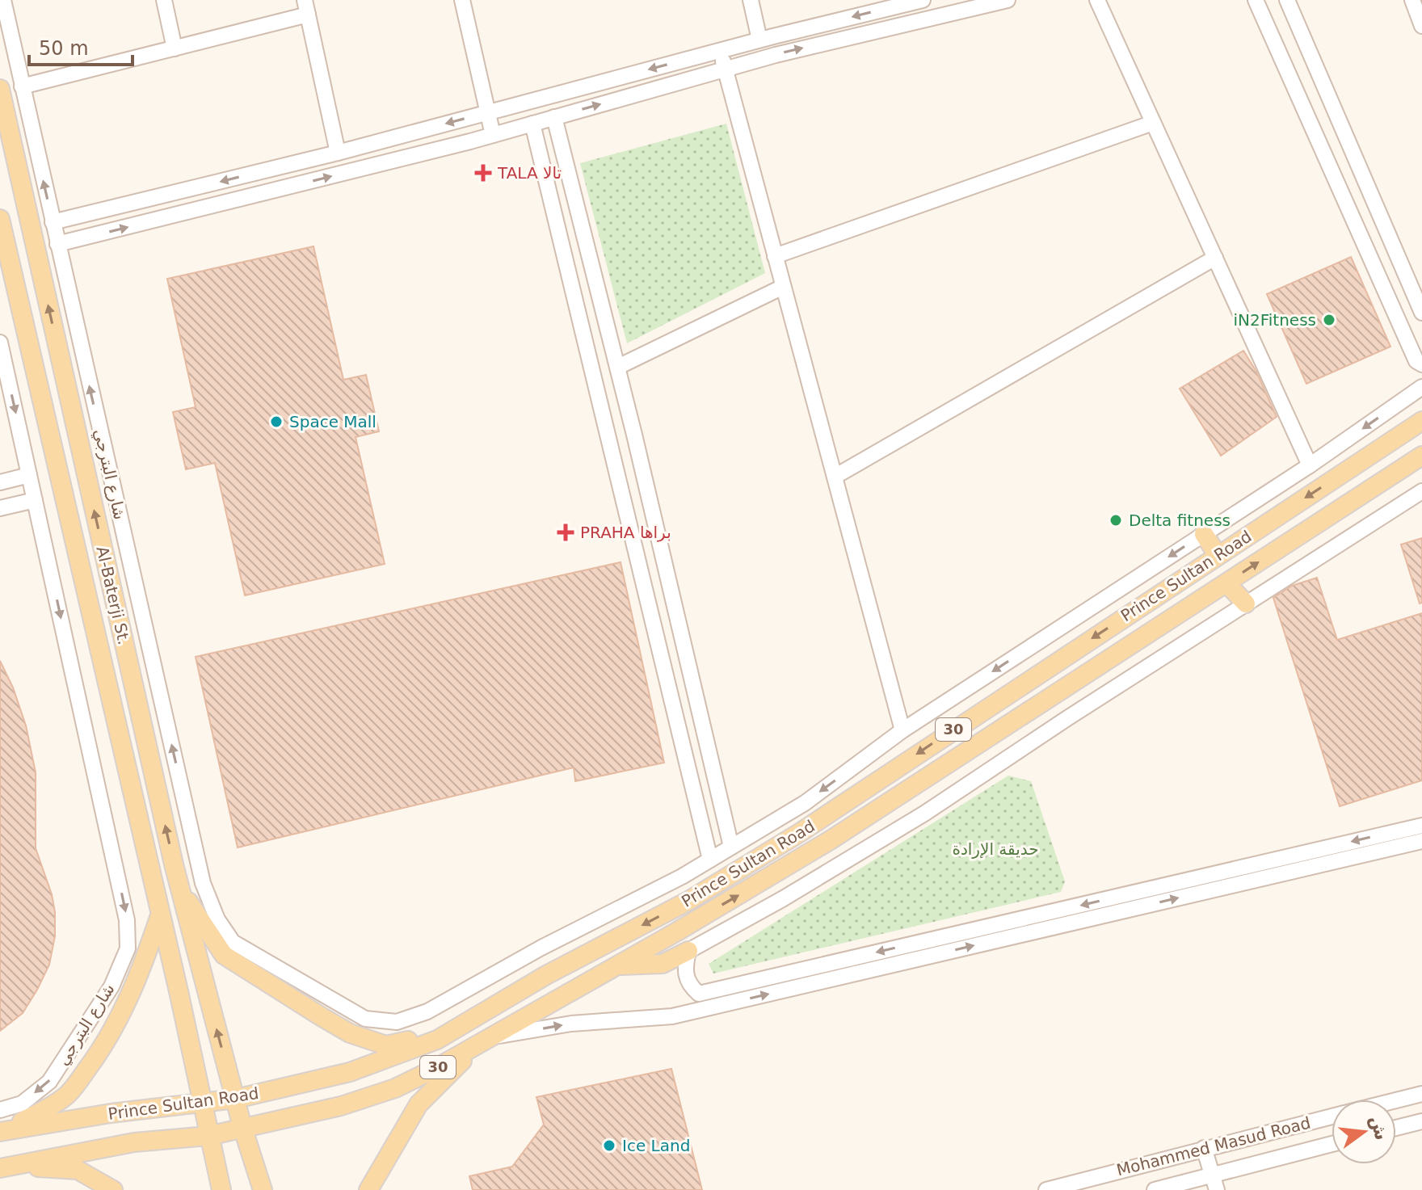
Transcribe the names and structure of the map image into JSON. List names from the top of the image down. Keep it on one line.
{"streets":{"main road":["Prince Sultan Road","Al-Baterji St.","30"],"street":["شارع البترجي","Mohammed Masud Road"]},"crossings":[["Prince Sultan Road","Al-Baterji St."]],"parks":["حديقة الإرادة"],"places":{"health":["TALA تالا","PRAHA براها"],"other":["iN2Fitness","Space Mall","Delta fitness","Ice Land"]},"scale_bar":"50 m","north":"right"}
